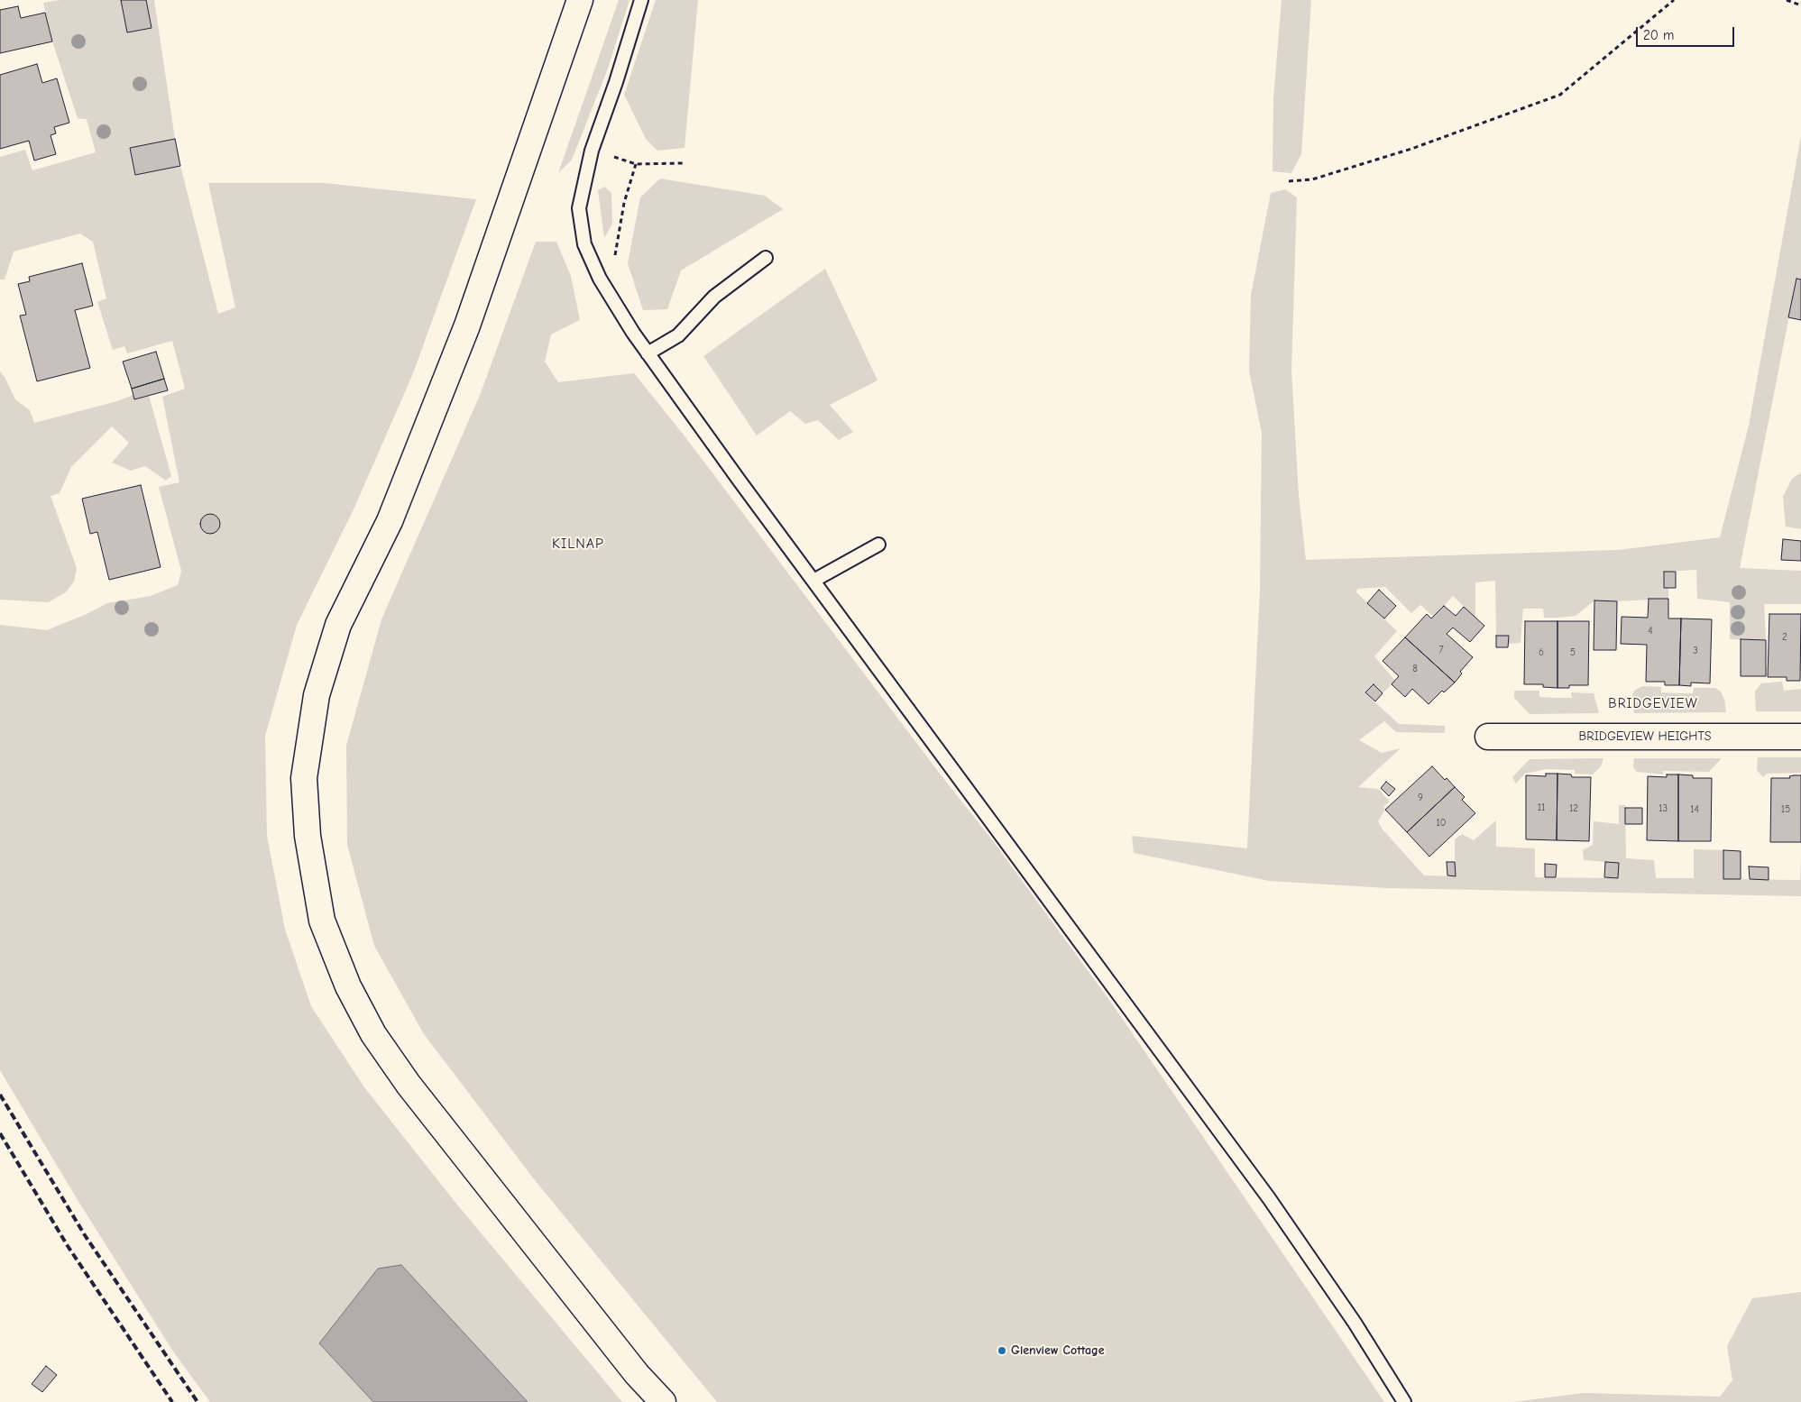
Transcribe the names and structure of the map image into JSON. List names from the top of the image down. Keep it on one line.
{"streets":{"street":["BRIDGEVIEW HEIGHTS"]},"districts":["KILNAP","BRIDGEVIEW"],"places":["Glenview Cottage"],"house_numbers":["4","2","7","3","6","5","8","9","11","12","13","14","15","10"],"scale_bar":"20 m"}
